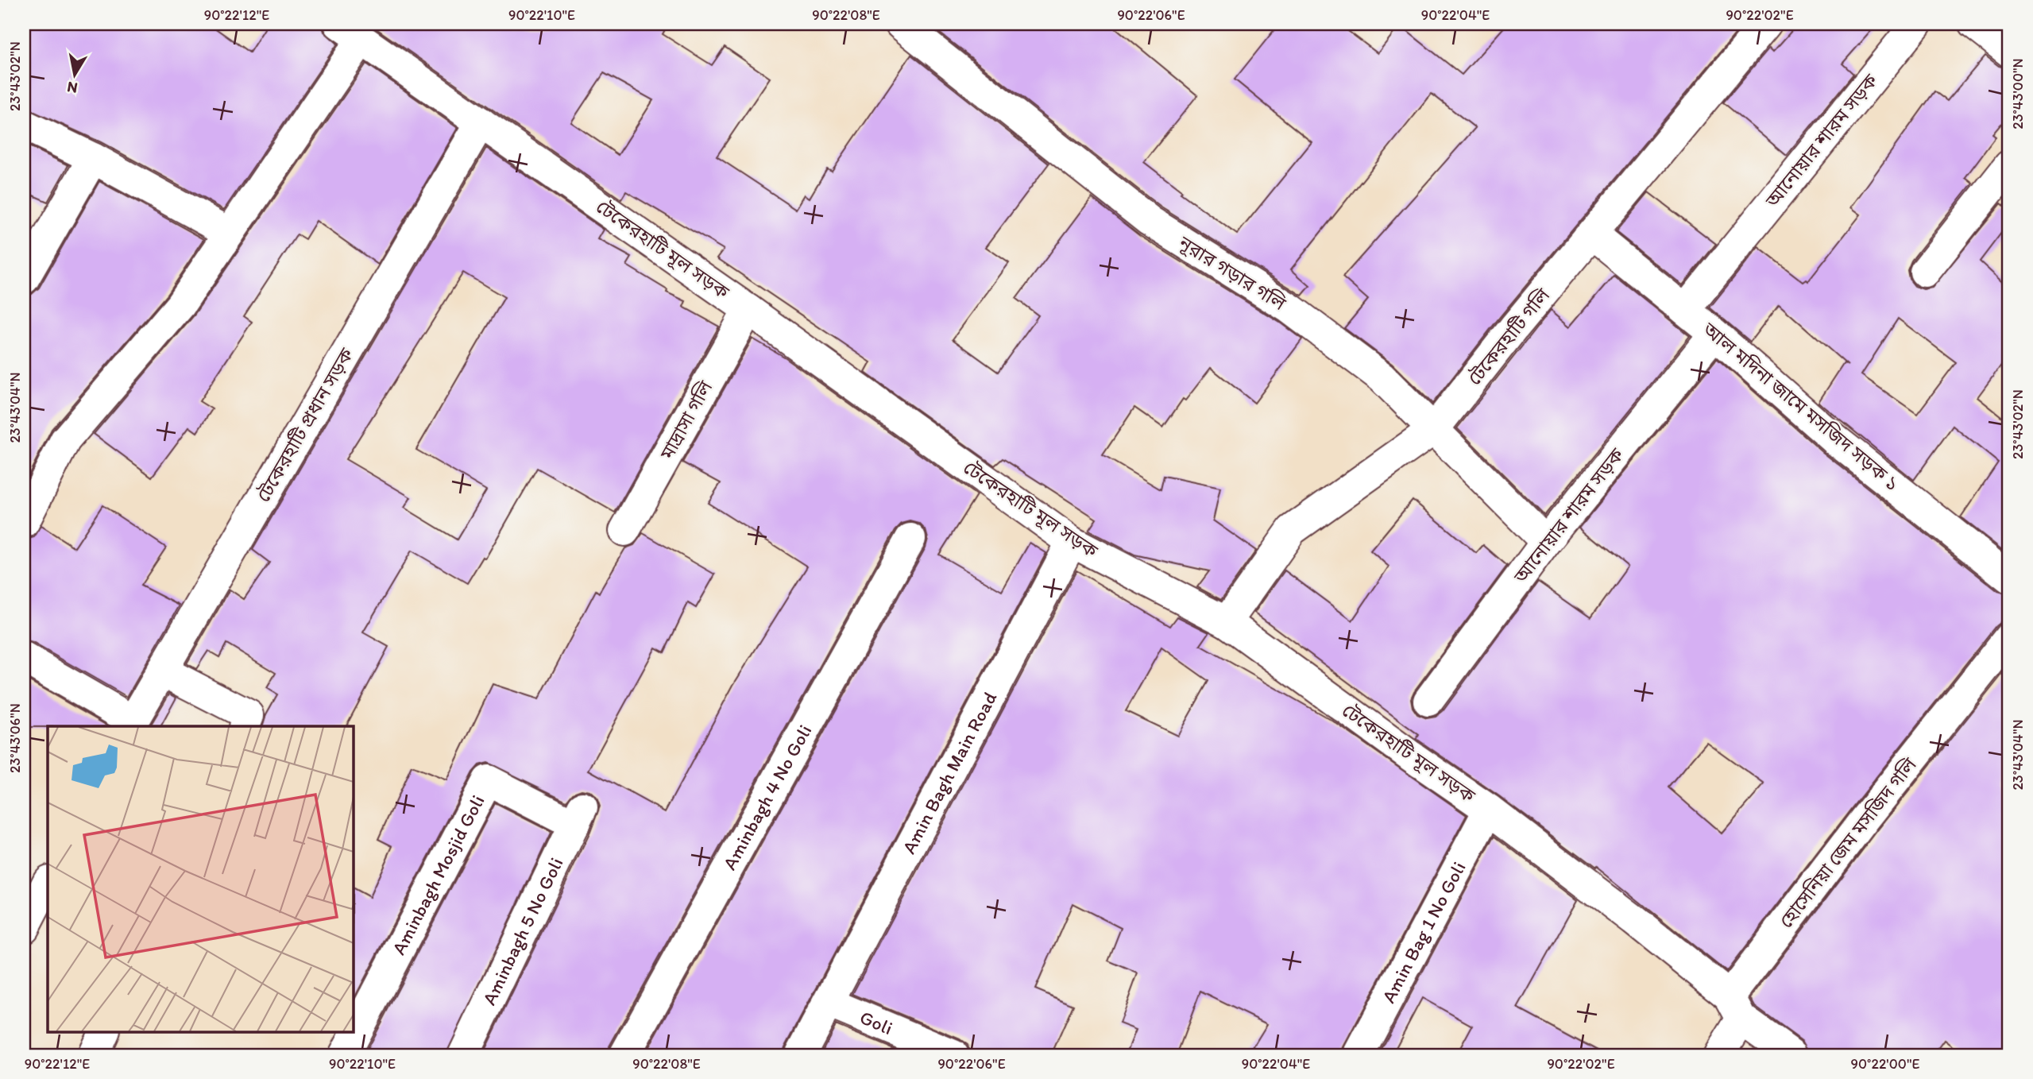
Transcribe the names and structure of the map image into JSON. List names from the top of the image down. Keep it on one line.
{"streets":{"street":["আনোয়ার শারম সড়ক","টেকেরহাটি মূল সড়ক","নূরার গড়ার গলি","টেকেরহাটি গলি","আল মদিনা জামে মসজিদ সড়ক ১","মাদ্রাসা গলি","টেকেরহাটি প্রধান সড়ক","Amin Bagh Main Road","Aminbagh 4 No Goli","হোসেনিয়া জেম মসজিদ গলি","Aminbagh Mosjid Goli","Aminbagh 5 No Goli","Amin Bag 1 No Goli","Goli"]},"crossings":[["আনোয়ার শারম সড়ক","নূরার গড়ার গলি"],["আনোয়ার শারম সড়ক","আল মদিনা জামে মসজিদ সড়ক ১"],["টেকেরহাটি মূল সড়ক","টেকেরহাটি গলি"],["টেকেরহাটি মূল সড়ক","মাদ্রাসা গলি"],["টেকেরহাটি মূল সড়ক","টেকেরহাটি প্রধান সড়ক"],["টেকেরহাটি মূল সড়ক","Amin Bagh Main Road"],["টেকেরহাটি মূল সড়ক","হোসেনিয়া জেম মসজিদ গলি"],["টেকেরহাটি মূল সড়ক","Amin Bag 1 No Goli"],["নূরার গড়ার গলি","টেকেরহাটি গলি"],["টেকেরহাটি গলি","আল মদিনা জামে মসজিদ সড়ক ১"],["Amin Bagh Main Road","Goli"],["Aminbagh Mosjid Goli","Aminbagh 5 No Goli"]],"north":"bottom","coordinates":["90°22'12\"E","90°22'10\"E","90°22'08\"E","90°22'06\"E","90°22'04\"E","90°22'02\"E","23°43'02\"N","23°43'00\"N","23°43'04\"N","23°43'06\"N","90°22'00\"E"]}
